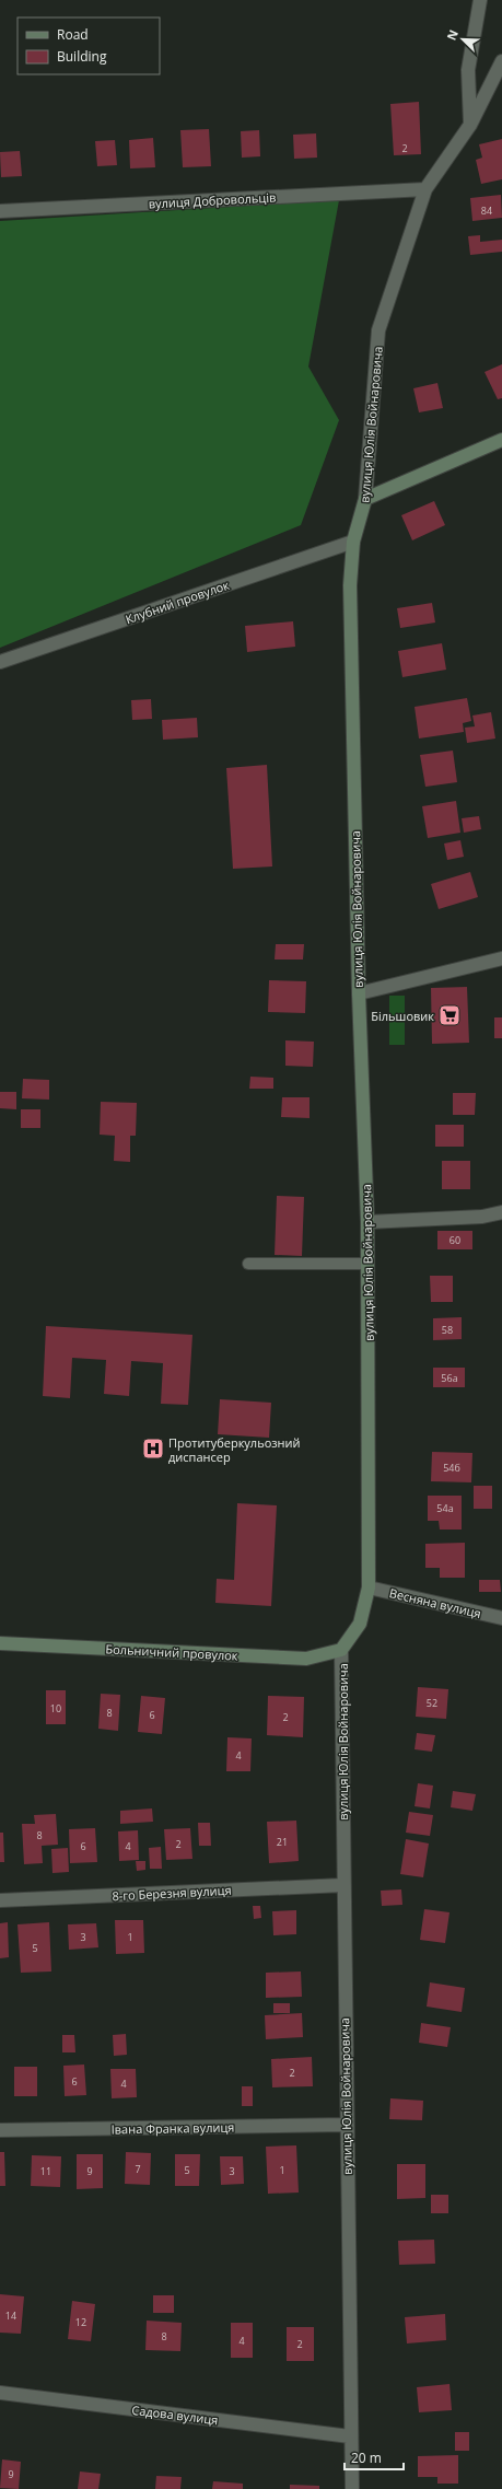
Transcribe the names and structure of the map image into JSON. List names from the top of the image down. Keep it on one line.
{"streets":{"main road":["вулиця Юлія Войнаровича","Больничний провулок"],"street":["вулиця Добровольців","Клубний провулок","Весняна вулиця","8-го Березня вулиця","Івана Франка вулиця","Садова вулиця"]},"crossings":[["вулиця Добровольців","вулиця Юлія Войнаровича"],["вулиця Юлія Войнаровича","Клубний провулок"],["вулиця Юлія Войнаровича","Весняна вулиця"],["вулиця Юлія Войнаровича","Больничний провулок"],["вулиця Юлія Войнаровича","8-го Березня вулиця"],["вулиця Юлія Войнаровича","Івана Франка вулиця"],["вулиця Юлія Войнаровича","Садова вулиця"]],"places":{"supermarket":["Більшовик"],"hospital":["Протитуберкульозний диспансер"]},"house_numbers":["2","84","60","58","56а","54б","54а","52","10","8","6","2","4","8","21","2","6","4","3","1","5","2","6","4","7","5","1","11","9","3","14","12","8","4","2","9"],"legend":["Road","Building"],"scale_bar":"20 m","north":"top left"}
